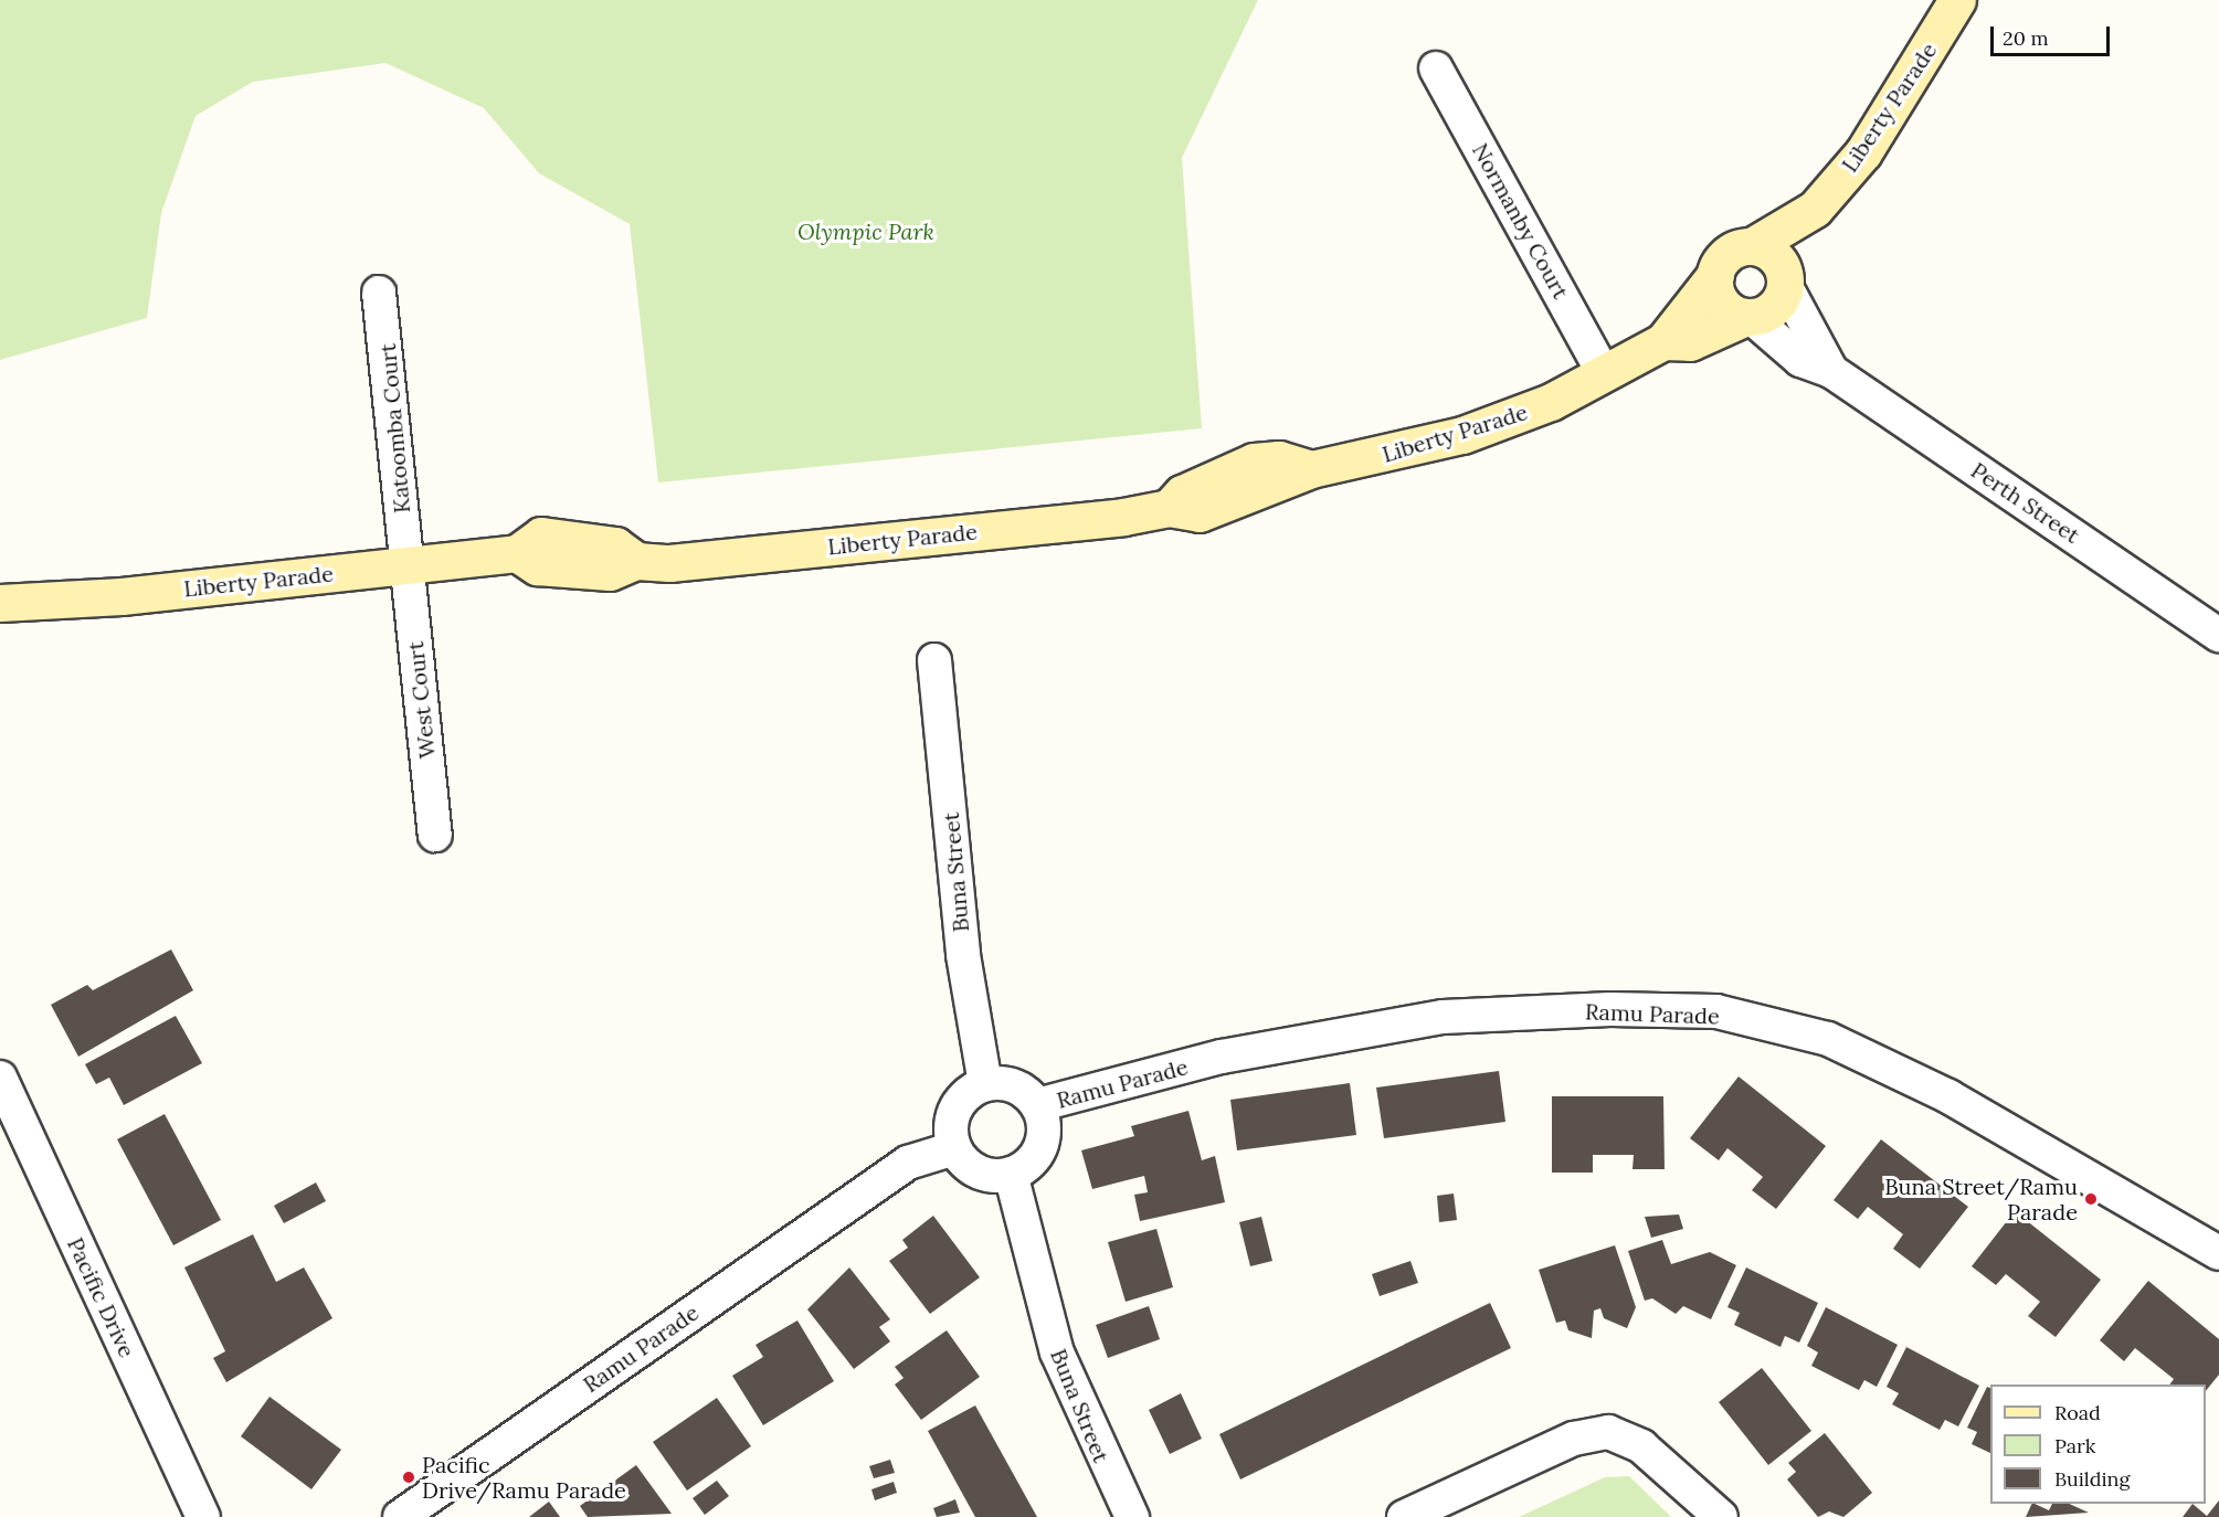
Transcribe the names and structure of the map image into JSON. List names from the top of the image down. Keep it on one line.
{"streets":{"street":["Liberty Parade","Normanby Court","Katoomba Court","Perth Street","West Court","Buna Street","Ramu Parade","Pacific Drive"]},"crossings":[["Liberty Parade","Normanby Court"],["Liberty Parade","Katoomba Court"],["Liberty Parade","Perth Street"],["Liberty Parade","West Court"],["Katoomba Court","West Court"],["Buna Street","Ramu Parade"]],"parks":["Olympic Park"],"places":["Buna Street/Ramu Parade","Pacific Drive/Ramu Parade"],"legend":["Road","Park","Building"],"scale_bar":"20 m"}
